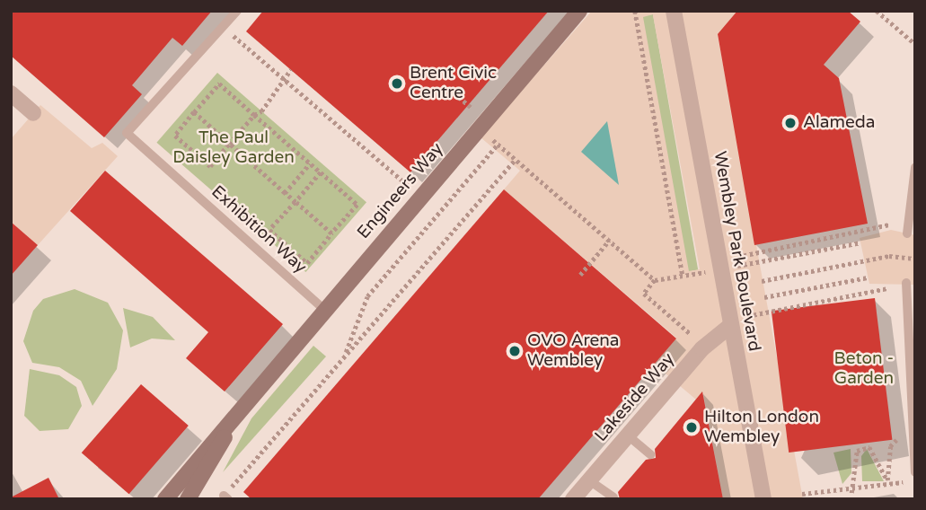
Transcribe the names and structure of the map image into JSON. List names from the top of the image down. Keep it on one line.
{"streets":{"street":["Engineers Way","Wembley Park Boulevard","Lakeside Way"],"lane":["Exhibition Way"]},"crossings":[["Engineers Way","Exhibition Way"],["Wembley Park Boulevard","Lakeside Way"]],"parks":["The Paul Daisley Garden","Beton - Garden"],"places":["Brent Civic Centre","Alameda","OVO Arena Wembley","Hilton London Wembley"]}
